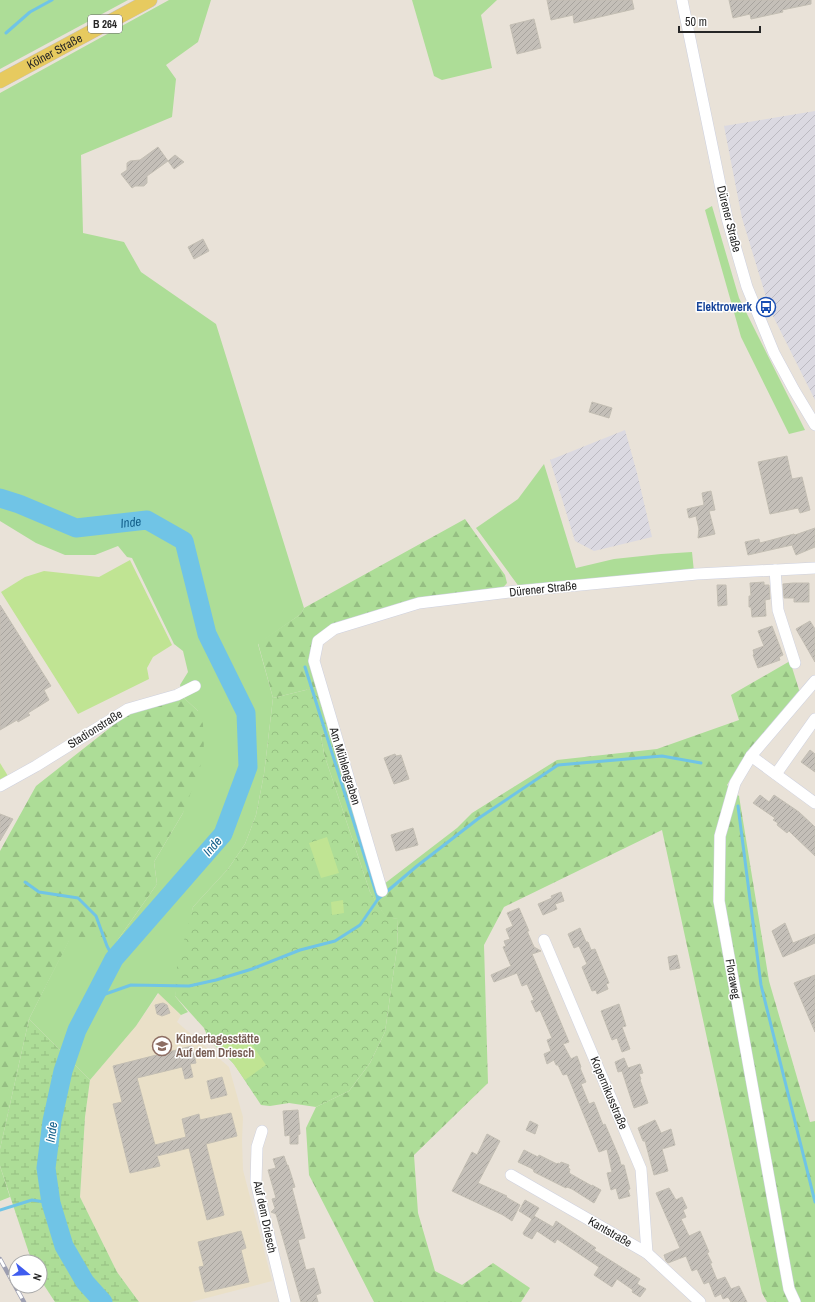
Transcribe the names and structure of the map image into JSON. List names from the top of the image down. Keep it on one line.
{"streets":{"main road":["B 264","Kölner Straße"],"street":["Dürener Straße","Stadionstraße","Am Mühlengraben","Floraweg","Kopernikusstraße","Auf dem Driesch","Kantstraße"]},"crossings":[["Dürener Straße","Am Mühlengraben"],["Kopernikusstraße","Kantstraße"]],"water":["Inde"],"places":{"bus stop":["Elektrowerk"],"school or university":["Kindertagesstätte Auf dem Driesch"]},"scale_bar":"50 m","north":"right"}
